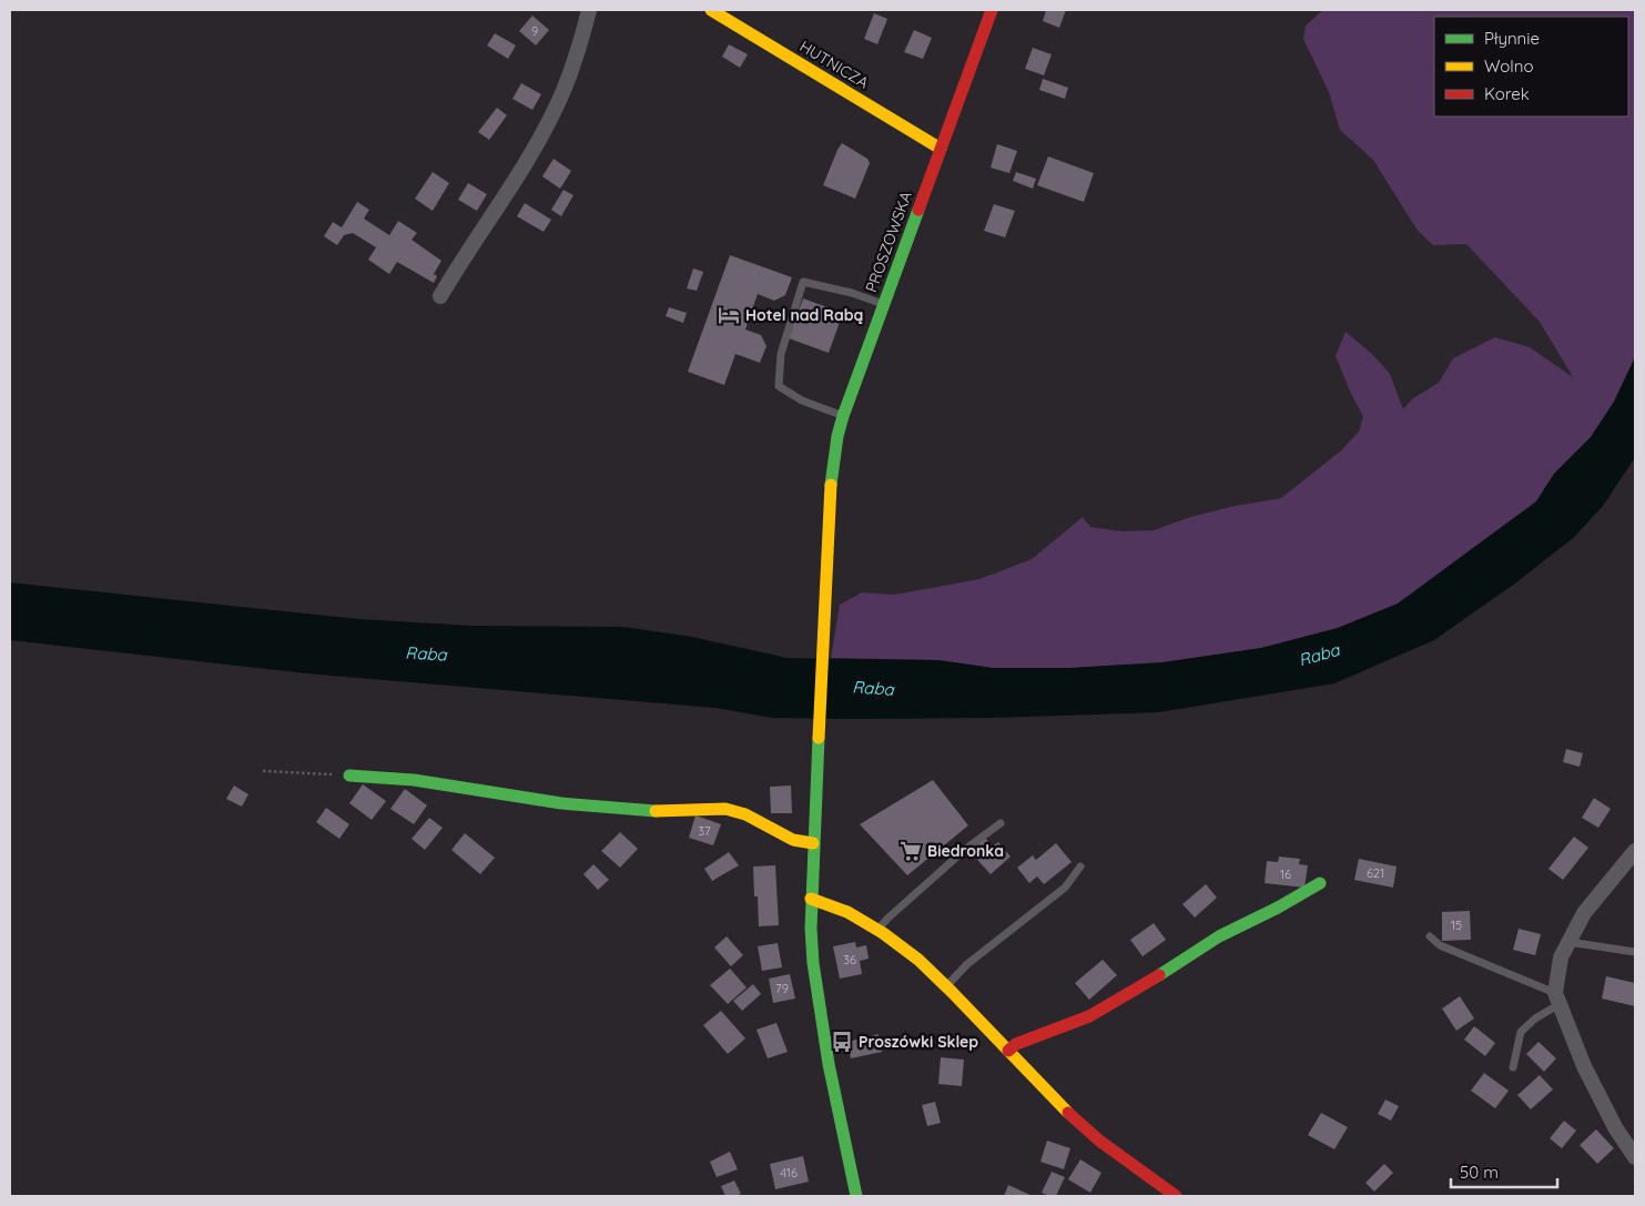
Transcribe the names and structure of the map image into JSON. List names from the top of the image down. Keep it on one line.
{"streets":{"street":["HUTNICZA","PROSZOWSKA"]},"crossings":[["HUTNICZA","PROSZOWSKA"]],"water":["Raba"],"places":{"hotel":["Hotel nad Rabą"],"supermarket":["Biedronka"],"bus stop":["Proszówki Sklep"]},"house_numbers":["9","37","621","16","15","36","79","416"],"legend":["Płynnie","Wolno","Korek"],"scale_bar":"50 m"}
